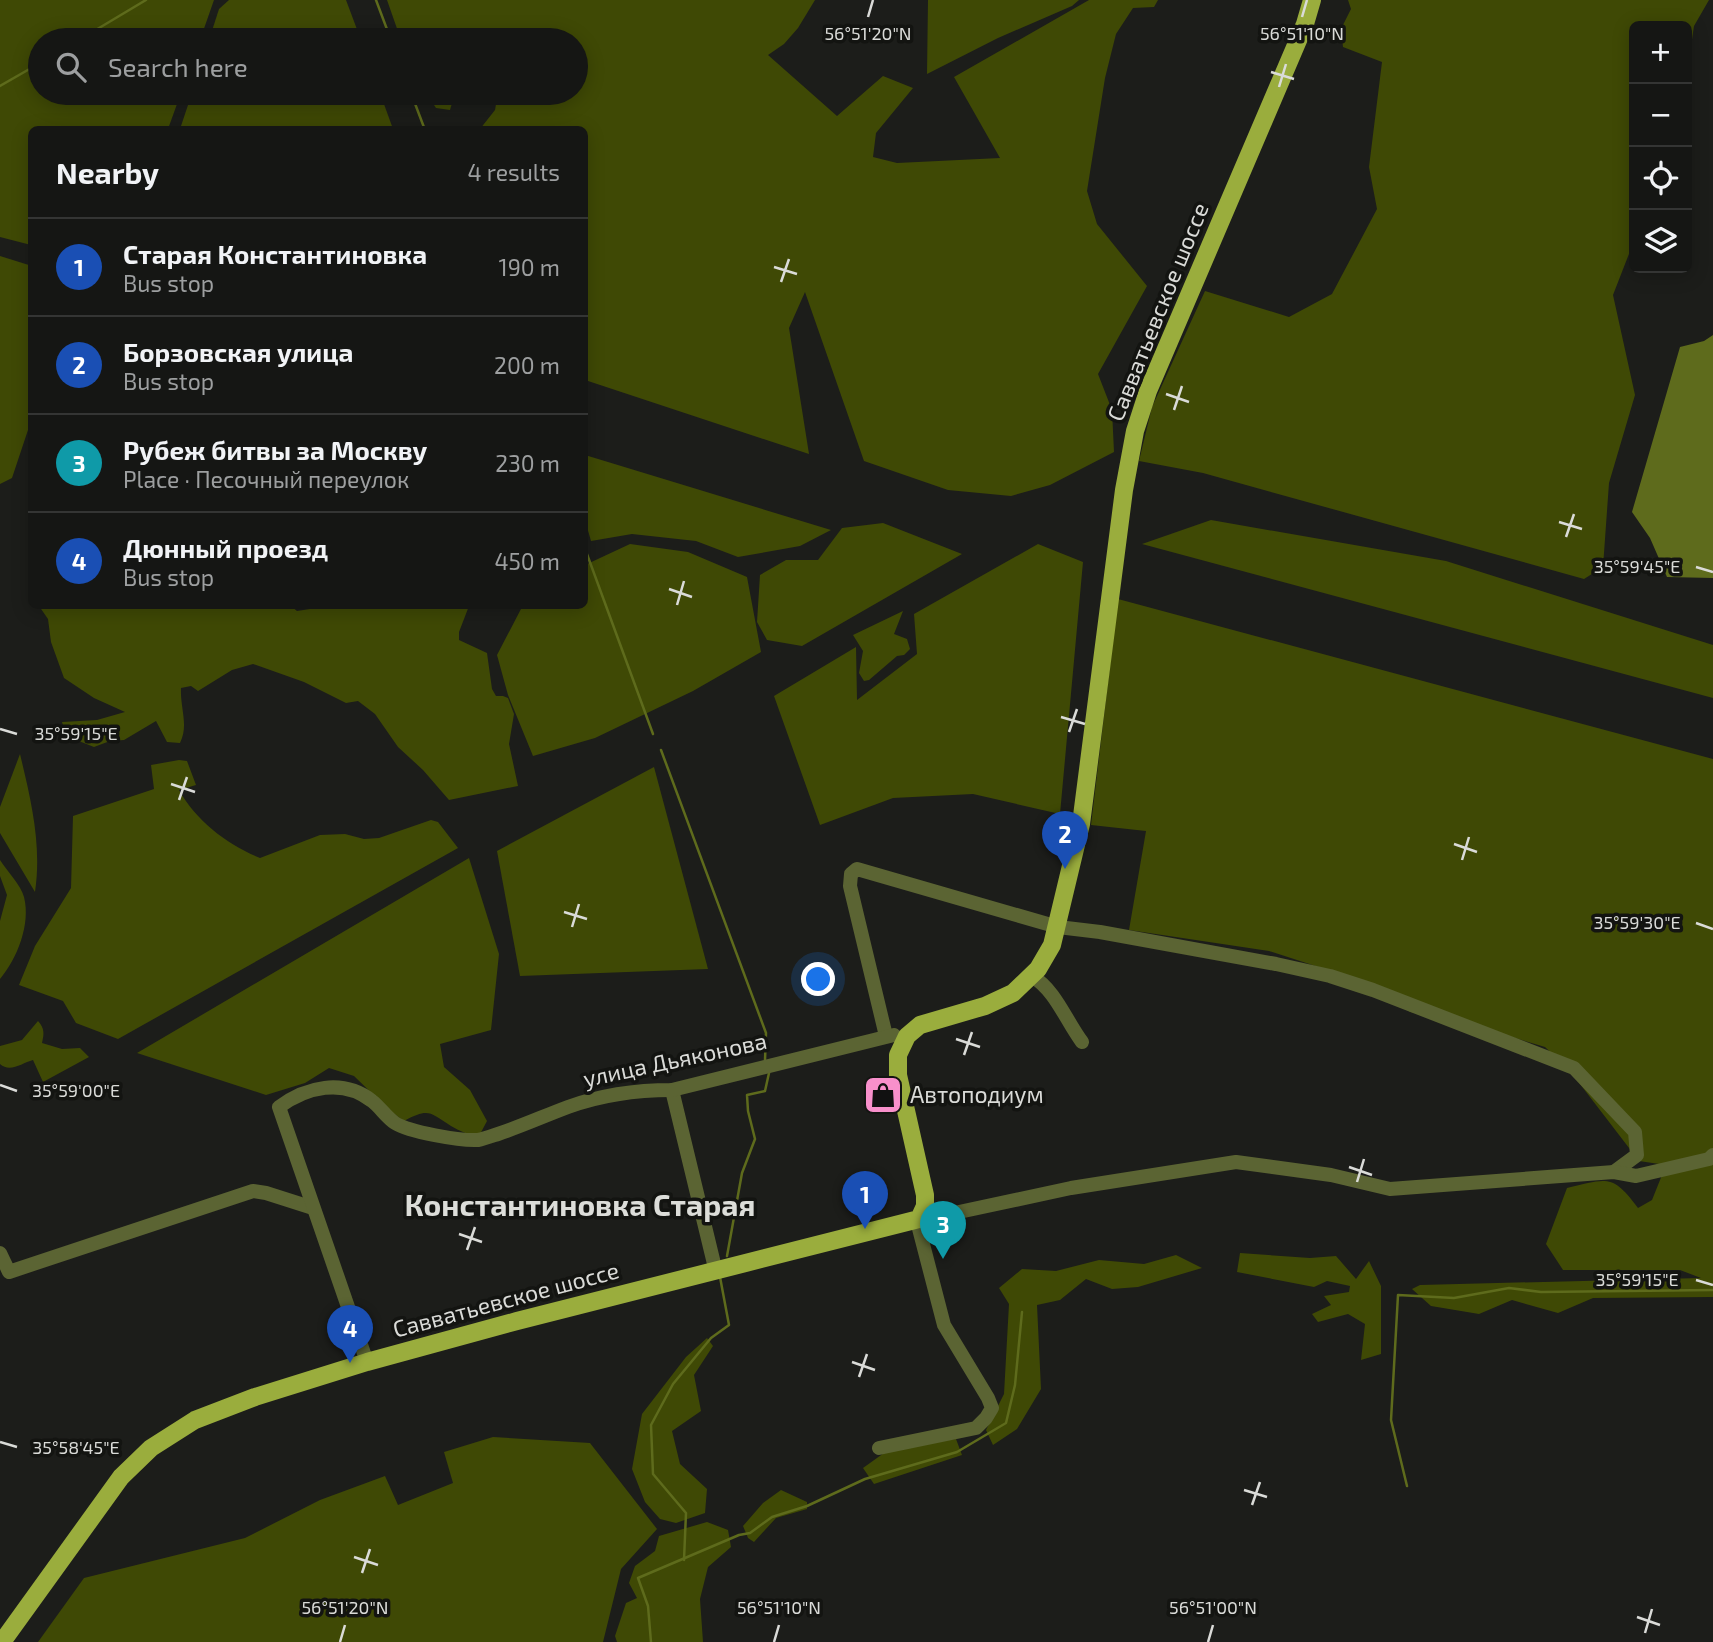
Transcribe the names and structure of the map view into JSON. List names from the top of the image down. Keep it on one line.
{"streets":{"main road":["Савватьевское шоссе","улица Дьяконова"]},"crossings":[["Савватьевское шоссе","улица Дьяконова"]],"districts":["Константиновка Старая"],"places":{"shop":["Автоподиум"]},"page":{"map_buttons":["+","−"],"search":"Search here","heading":["Nearby","4 results"],"list":[{"mark":"1","name":"Старая Константиновка","note":"Bus stop","value":"190 m"},{"mark":"2","name":"Борзовская улица","note":"Bus stop","value":"200 m"},{"mark":"3","name":"Рубеж битвы за Москву","note":"Place · Песочный переулок","value":"230 m"},{"mark":"4","name":"Дюнный проезд","note":"Bus stop","value":"450 m"}],"pins":["2","1","3","4"]},"coordinates":["56°51'20\"N","56°51'10\"N","35°59'45\"E","35°59'15\"E","35°59'30\"E","35°59'00\"E","35°58'45\"E","56°51'00\"N"]}
